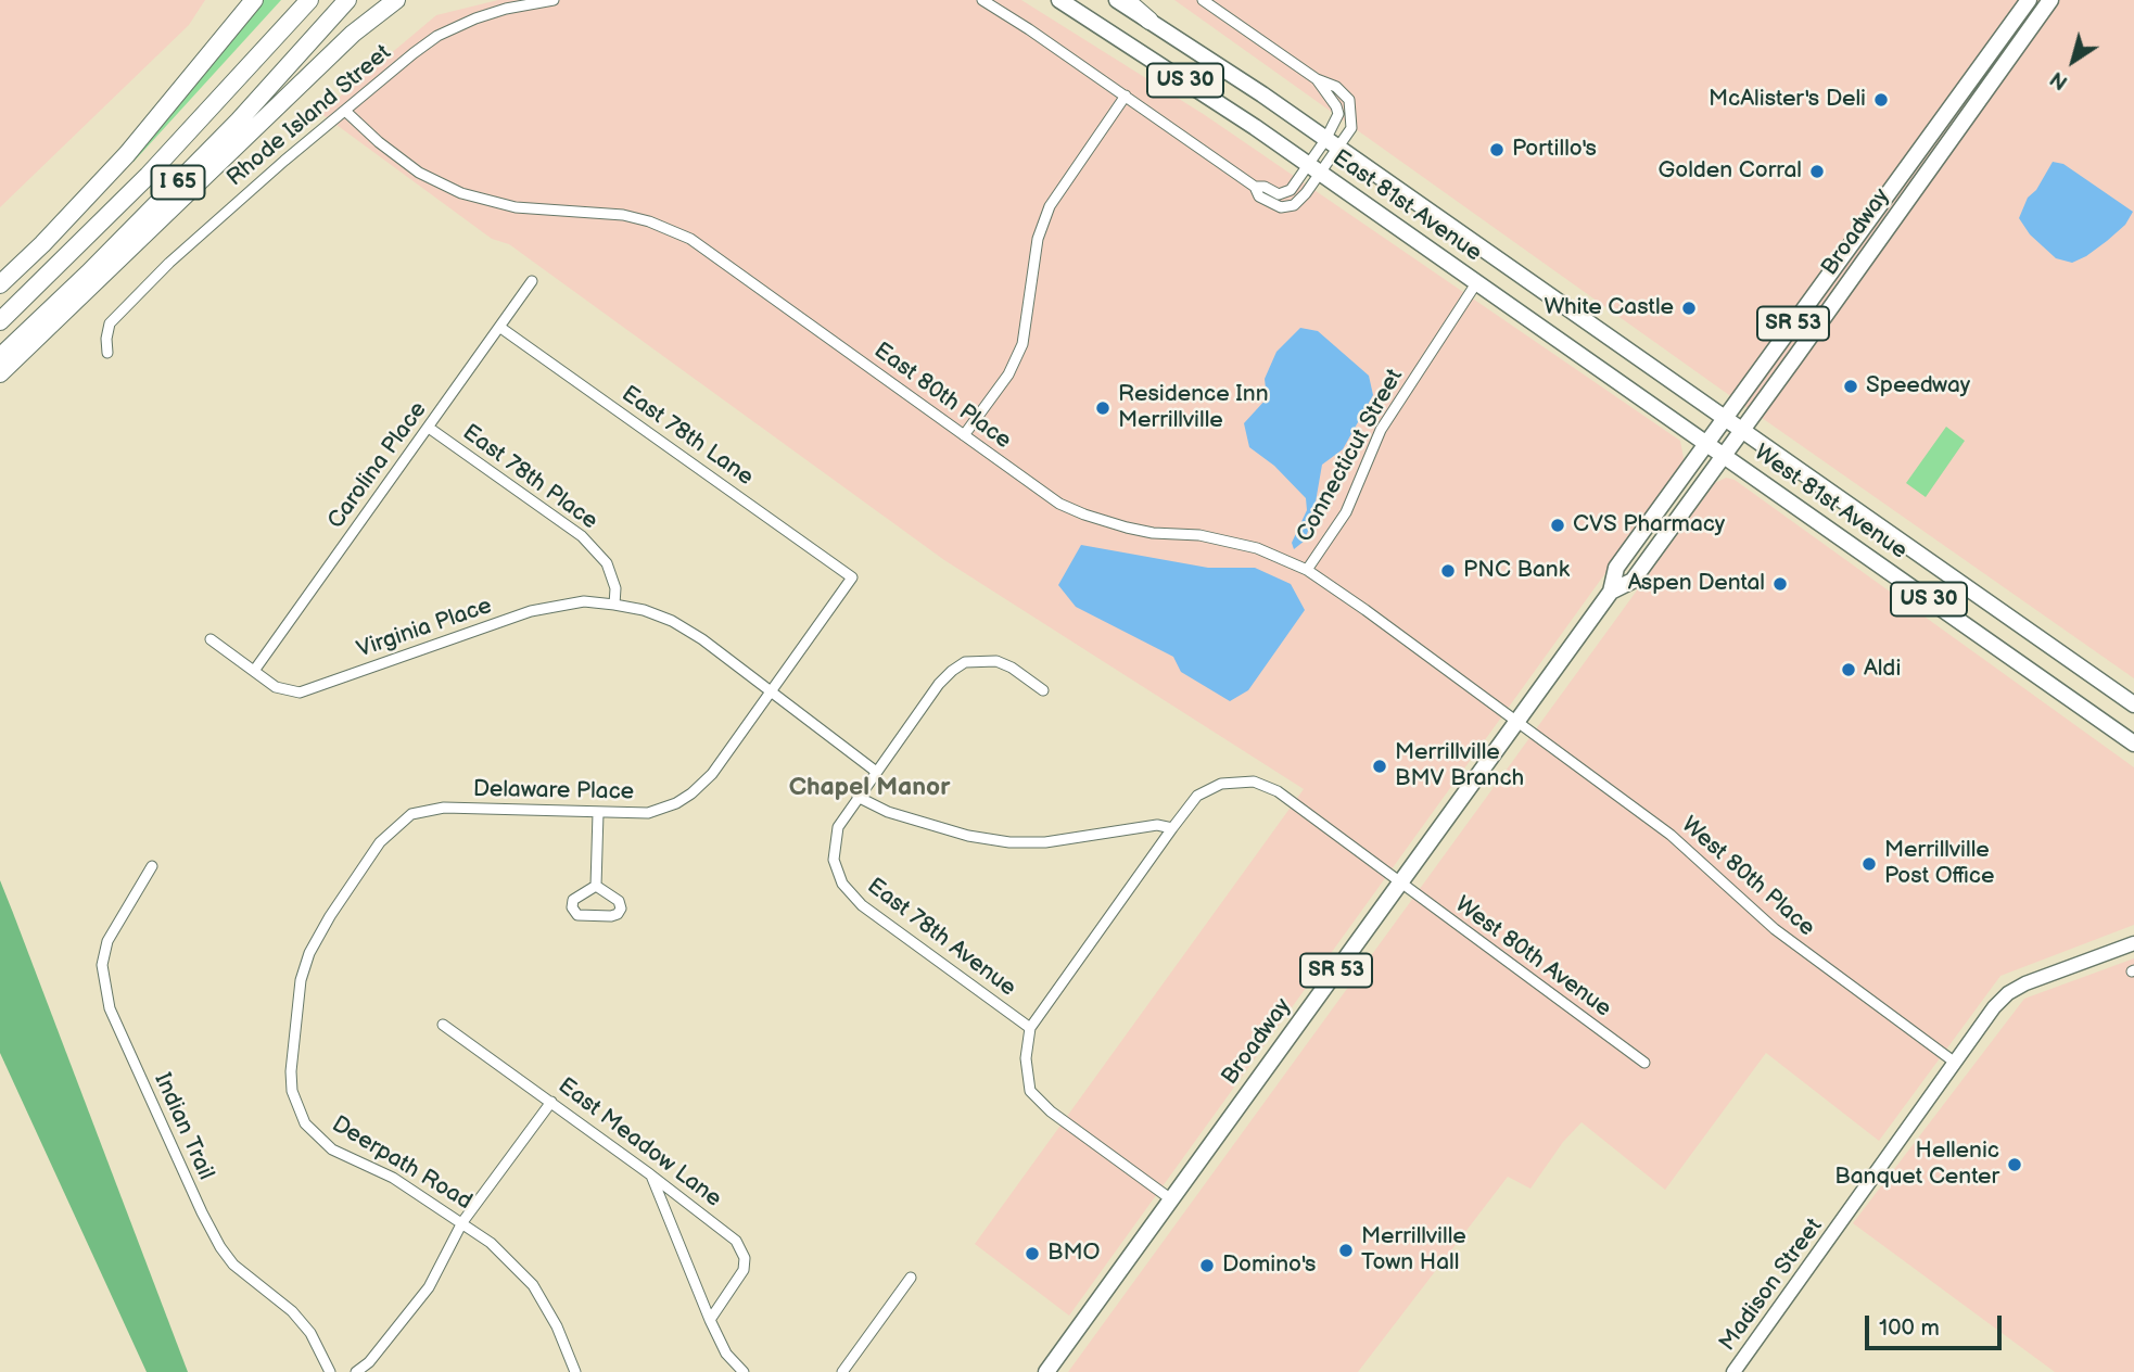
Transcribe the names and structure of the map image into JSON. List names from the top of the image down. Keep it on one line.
{"streets":{"highway":["I 65"],"main road":["US 30","East 81st Avenue","Broadway","SR 53","West 81st Avenue"],"street":["Rhode Island Street","East 80th Place","East 78th Lane","Connecticut Street","Carolina Place","East 78th Place","Virginia Place","Delaware Place","West 80th Place","East 78th Avenue","West 80th Avenue","Indian Trail","East Meadow Lane","Deerpath Road","Madison Street"]},"crossings":[["Rhode Island Street","East 80th Place"],["East 81st Avenue","Broadway"],["East 81st Avenue","Connecticut Street"],["East 81st Avenue","West 81st Avenue"],["Broadway","East 80th Place"],["Broadway","West 81st Avenue"],["Broadway","West 80th Place"],["Broadway","West 80th Avenue"],["East 80th Place","Connecticut Street"],["East 80th Place","West 80th Place"],["East 78th Lane","Carolina Place"],["East 78th Lane","Delaware Place"],["Carolina Place","East 78th Place"],["Carolina Place","Virginia Place"],["East 78th Place","Virginia Place"],["Delaware Place","Deerpath Road"],["West 80th Place","Madison Street"]],"districts":["Chapel Manor"],"places":["McAlister's Deli","Portillo's","Golden Corral","White Castle","Speedway","Residence Inn Merrillville","CVS Pharmacy","PNC Bank","Aspen Dental","Aldi","Merrillville BMV Branch","Merrillville Post Office","Hellenic Banquet Center","Merrillville Town Hall","BMO","Domino's"],"scale_bar":"100 m","north":"bottom left"}
